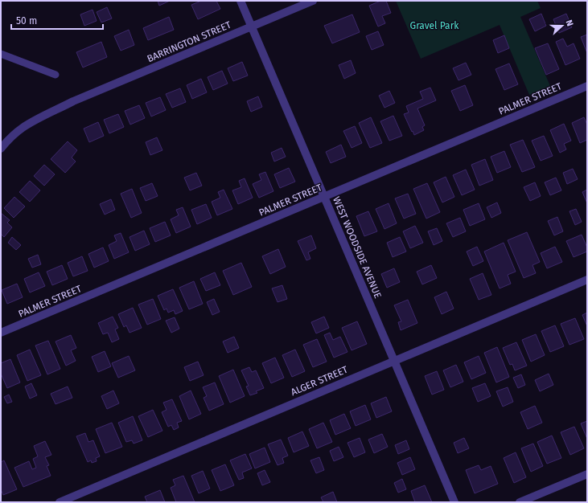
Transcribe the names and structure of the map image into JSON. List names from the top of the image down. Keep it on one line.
{"streets":{"street":["BARRINGTON STREET","PALMER STREET","WEST WOODSIDE AVENUE","ALGER STREET"]},"crossings":[["BARRINGTON STREET","WEST WOODSIDE AVENUE"],["PALMER STREET","WEST WOODSIDE AVENUE"],["WEST WOODSIDE AVENUE","ALGER STREET"]],"parks":["Gravel Park"],"scale_bar":"50 m","north":"right"}
